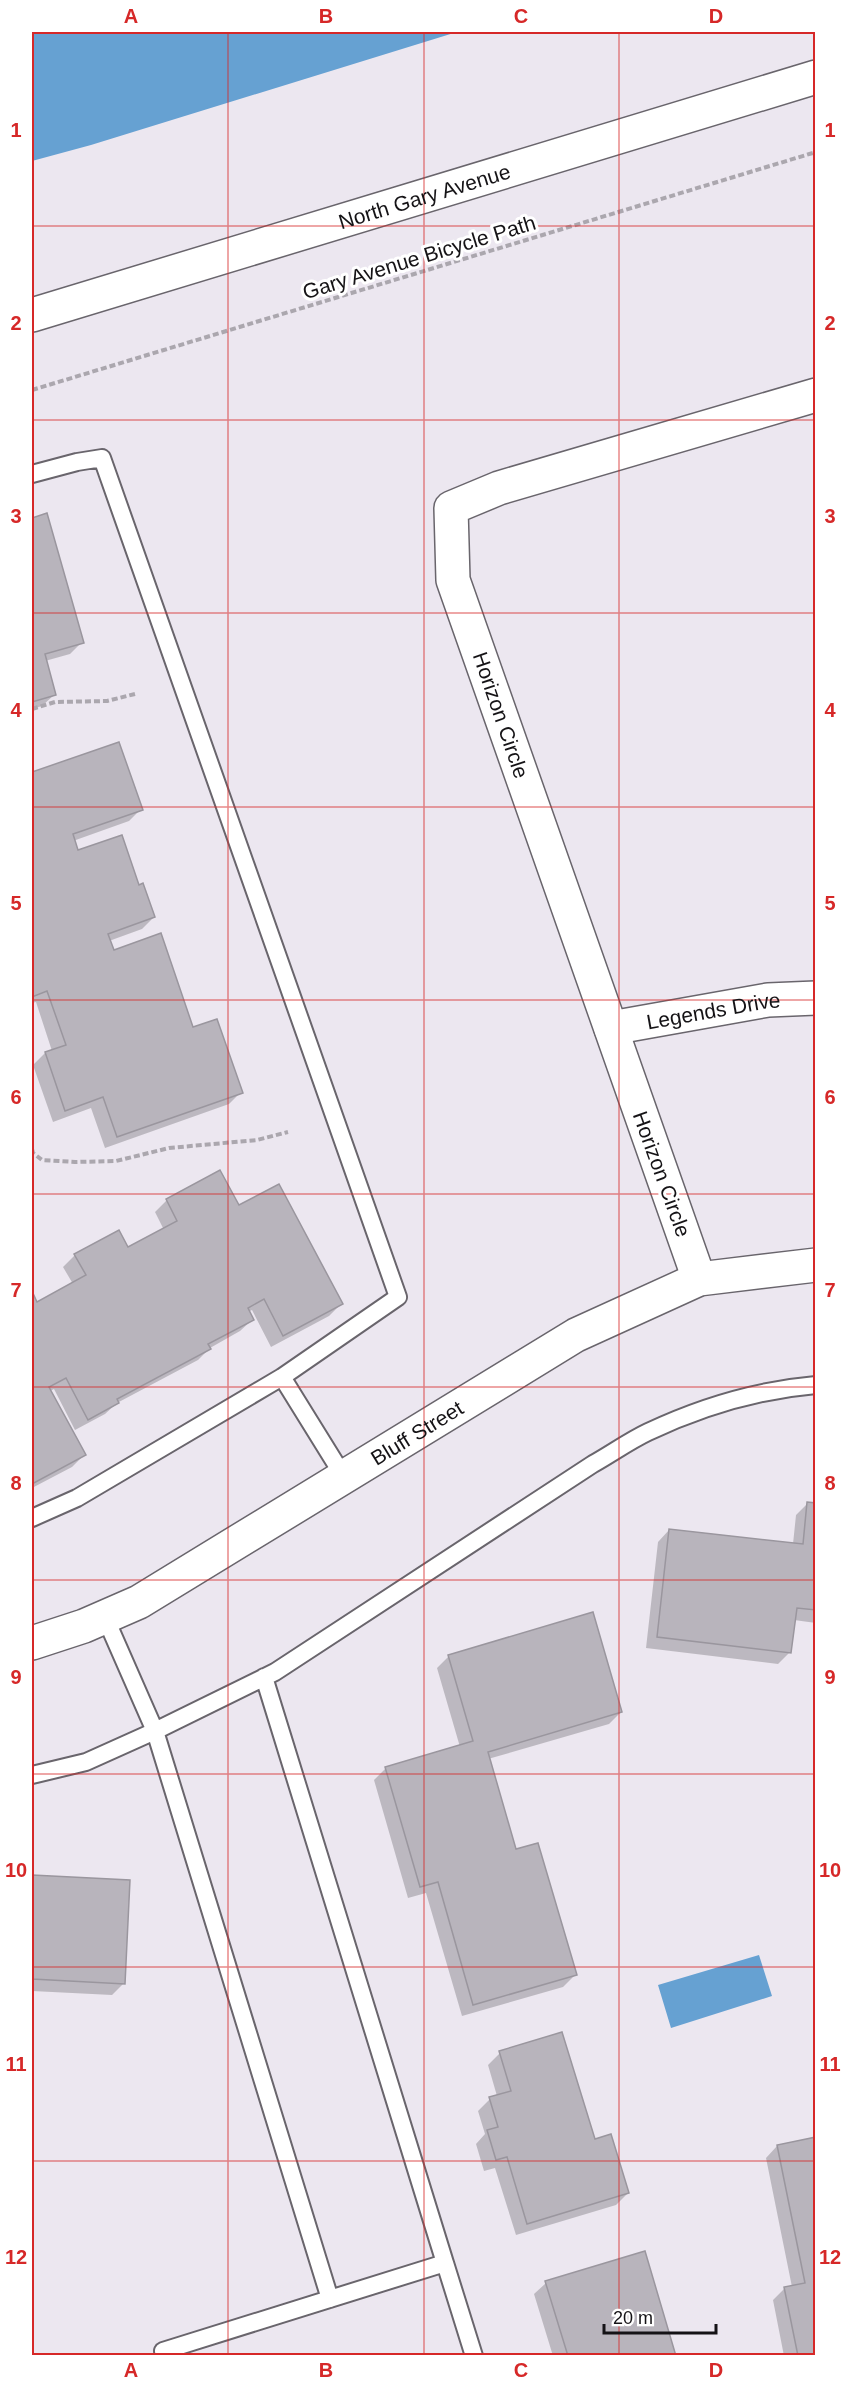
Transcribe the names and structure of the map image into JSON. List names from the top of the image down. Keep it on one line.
{"streets":{"street":["North Gary Avenue","Horizon Circle","Legends Drive","Bluff Street"],"path":["Gary Avenue Bicycle Path"]},"crossings":[["Horizon Circle","Legends Drive"],["Horizon Circle","Bluff Street"]],"scale_bar":"20 m","grid":{"columns":["A","B","C","D"],"rows":["1","2","3","4","5","6","7","8","9","10","11","12"]}}
